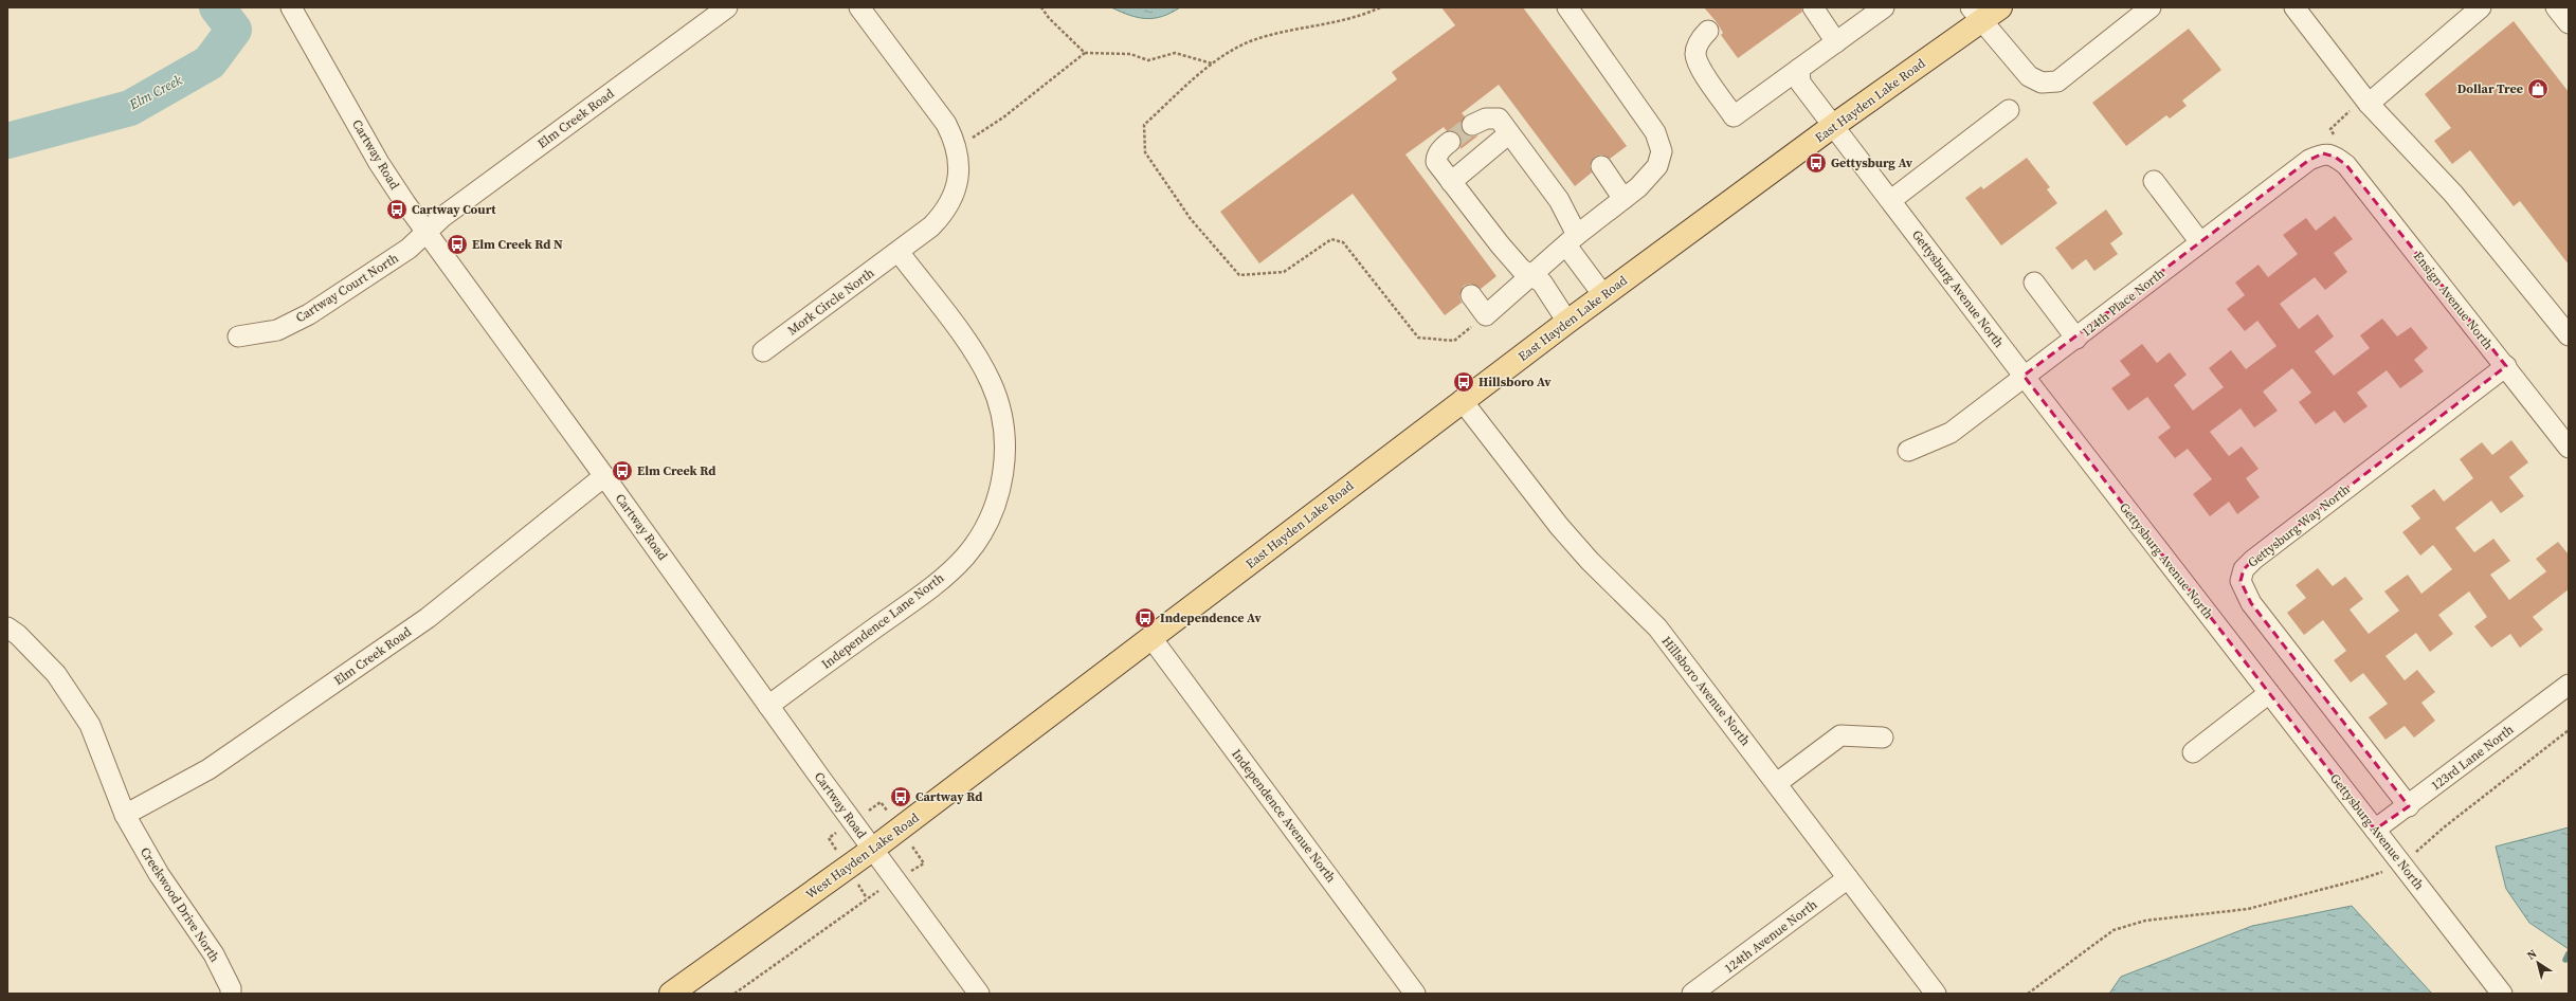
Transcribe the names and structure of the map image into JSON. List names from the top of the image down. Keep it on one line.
{"streets":{"main road":["East Hayden Lake Road","West Hayden Lake Road"],"street":["Elm Creek Road","Cartway Road","Cartway Court North","Gettysburg Avenue North","Ensign Avenue North","Mork Circle North","124th Place North","Gettysburg Way North","Independence Lane North","Hillsboro Avenue North","123rd Lane North","Independence Avenue North","Creekwood Drive North","124th Avenue North"]},"crossings":[["East Hayden Lake Road","Gettysburg Avenue North"],["East Hayden Lake Road","Hillsboro Avenue North"],["East Hayden Lake Road","Independence Avenue North"],["East Hayden Lake Road","West Hayden Lake Road"],["Elm Creek Road","Cartway Road"],["Elm Creek Road","Cartway Court North"],["Elm Creek Road","Creekwood Drive North"],["Cartway Road","Cartway Court North"],["Cartway Road","Independence Lane North"],["Cartway Road","West Hayden Lake Road"],["Gettysburg Avenue North","124th Place North"],["Gettysburg Avenue North","123rd Lane North"],["Ensign Avenue North","124th Place North"],["Ensign Avenue North","Gettysburg Way North"],["Mork Circle North","Independence Lane North"],["Gettysburg Way North","123rd Lane North"],["Hillsboro Avenue North","124th Avenue North"],["Independence Avenue North","West Hayden Lake Road"]],"water":["Elm Creek"],"places":{"shop":["Dollar Tree"],"bus stop":["Gettysburg Av","Cartway Court","Elm Creek Rd N","Hillsboro Av","Elm Creek Rd","Independence Av","Cartway Rd"]},"north":"top left"}
